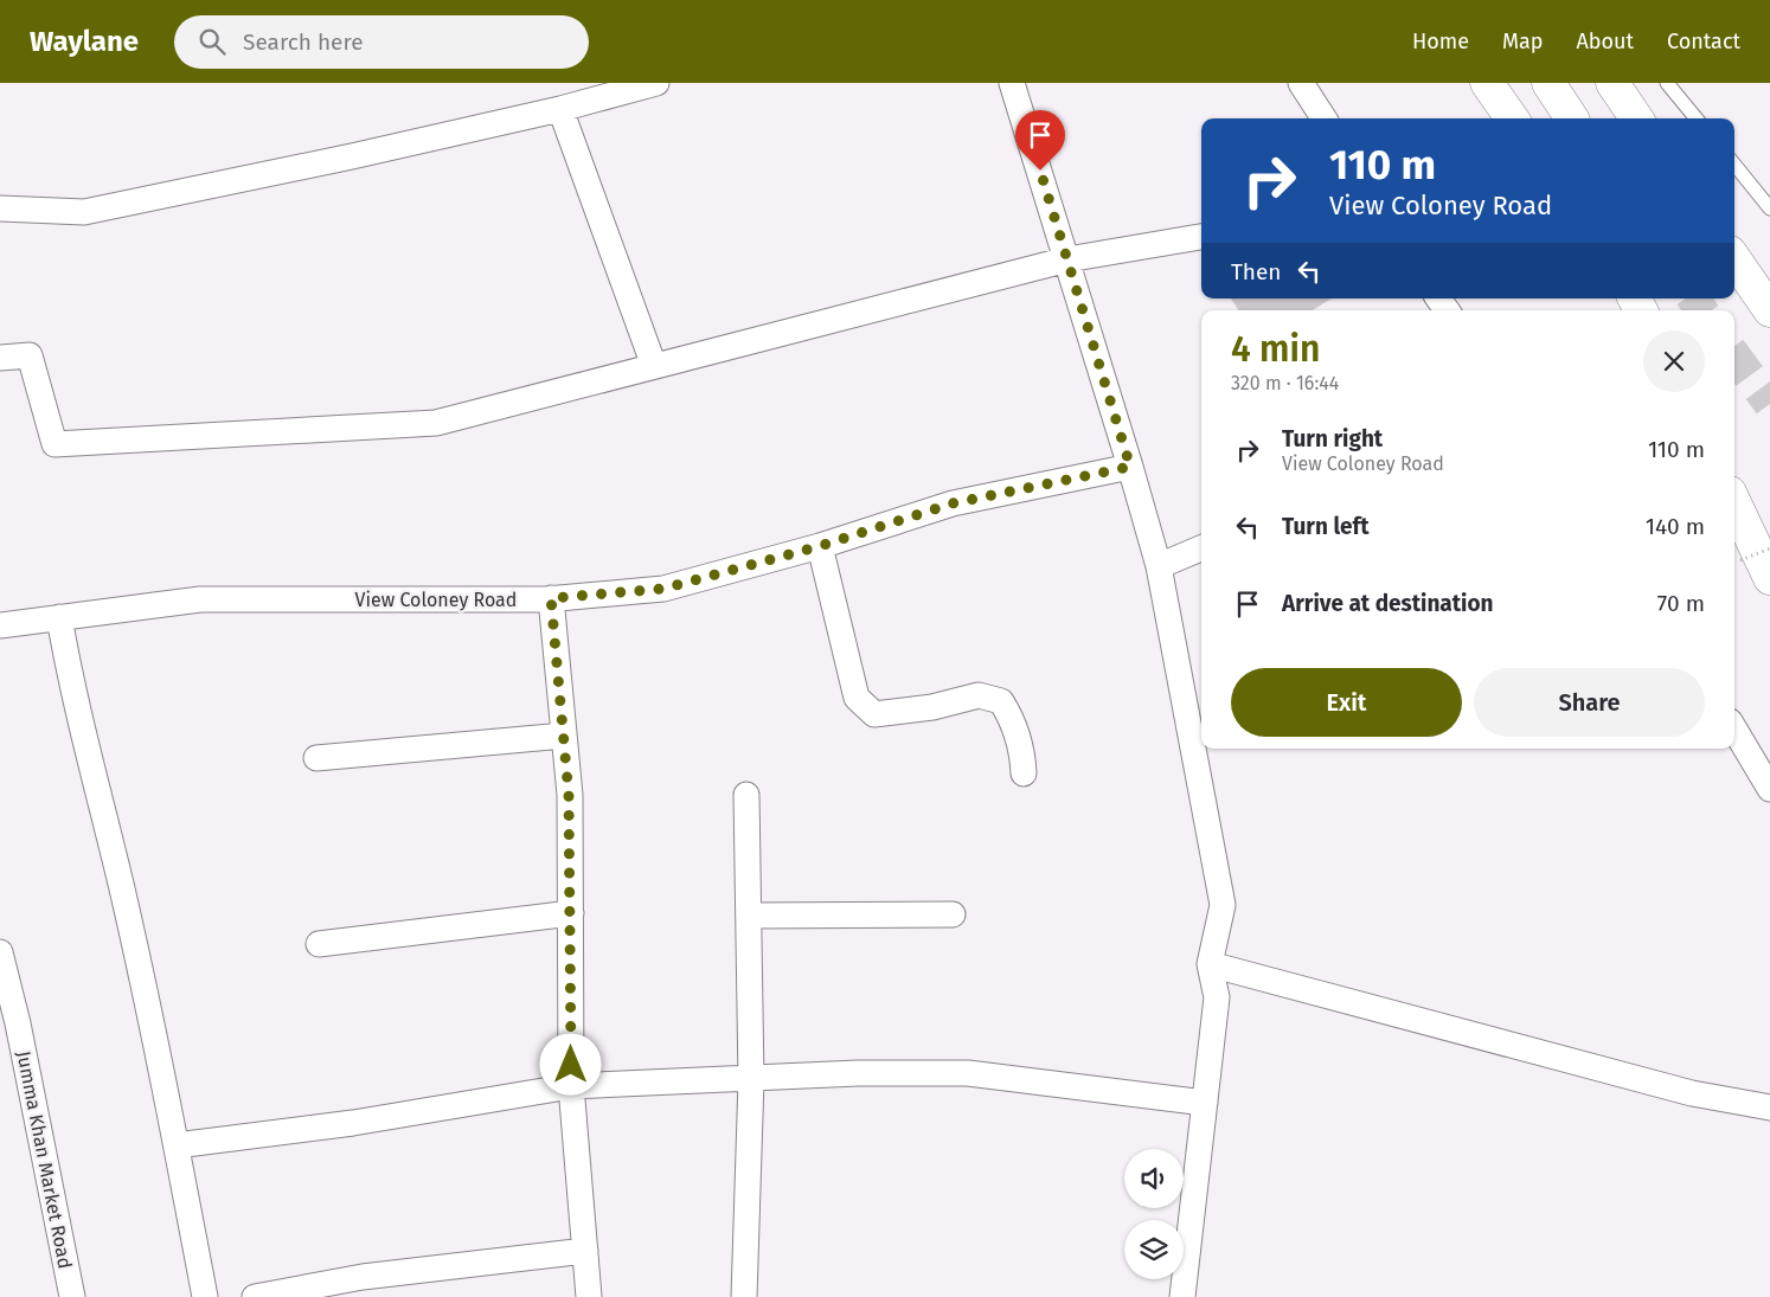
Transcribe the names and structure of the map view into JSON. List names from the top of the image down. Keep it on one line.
{"streets":{"street":["View Coloney Road","Jumma Khan Market Road"]},"page":{"header":"Waylane","search":"Search here","nav":["Home","Map","About","Contact"],"turn":["110 m","View Coloney Road"],"then":"Then","heading":["4 min","320 m · 16:44"],"list":[{"name":"Turn right","note":"View Coloney Road","value":"110 m"},{"name":"Turn left","value":"140 m"},{"name":"Arrive at destination","value":"70 m"}],"buttons":["Exit","Share"]}}
